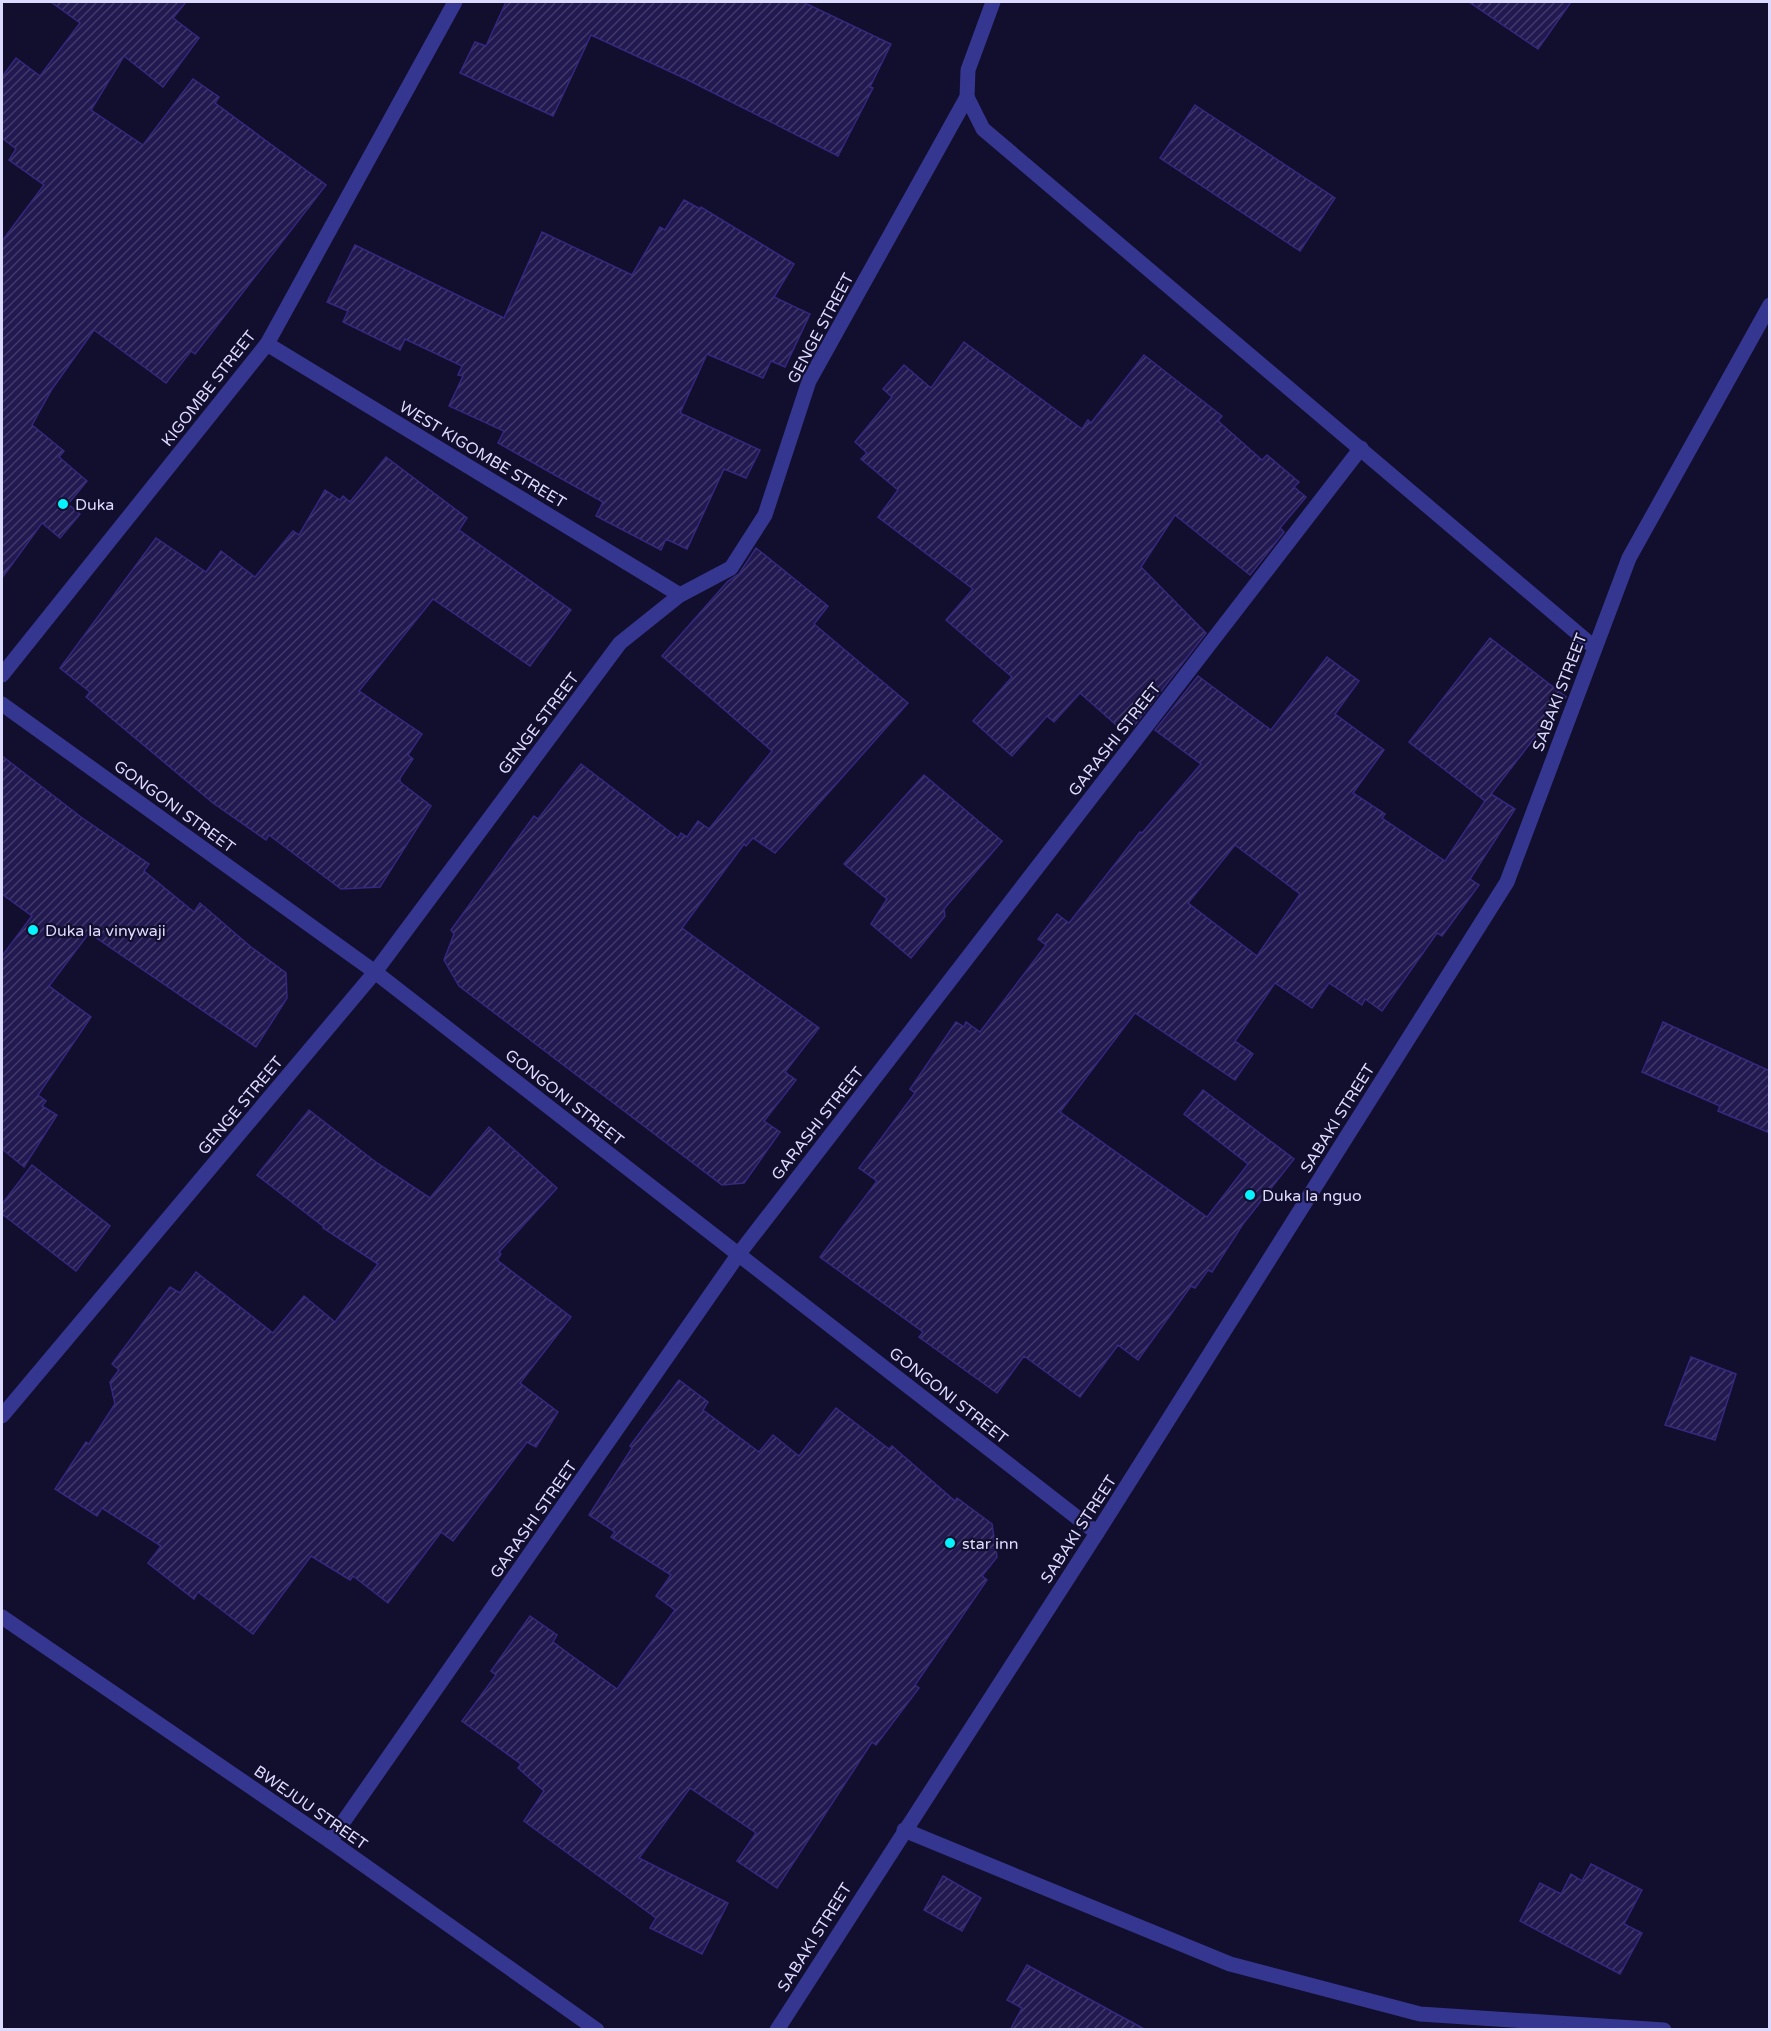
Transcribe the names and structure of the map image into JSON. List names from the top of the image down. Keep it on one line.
{"streets":{"street":["GENGE STREET","KIGOMBE STREET","WEST KIGOMBE STREET","SABAKI STREET","GARASHI STREET","GONGONI STREET","BWEJUU STREET"]},"crossings":[["GENGE STREET","WEST KIGOMBE STREET"],["GENGE STREET","GONGONI STREET"],["KIGOMBE STREET","WEST KIGOMBE STREET"],["SABAKI STREET","GONGONI STREET"],["GARASHI STREET","GONGONI STREET"],["GARASHI STREET","BWEJUU STREET"]],"places":["Duka","Duka la vinywaji","Duka la nguo","star inn"]}
